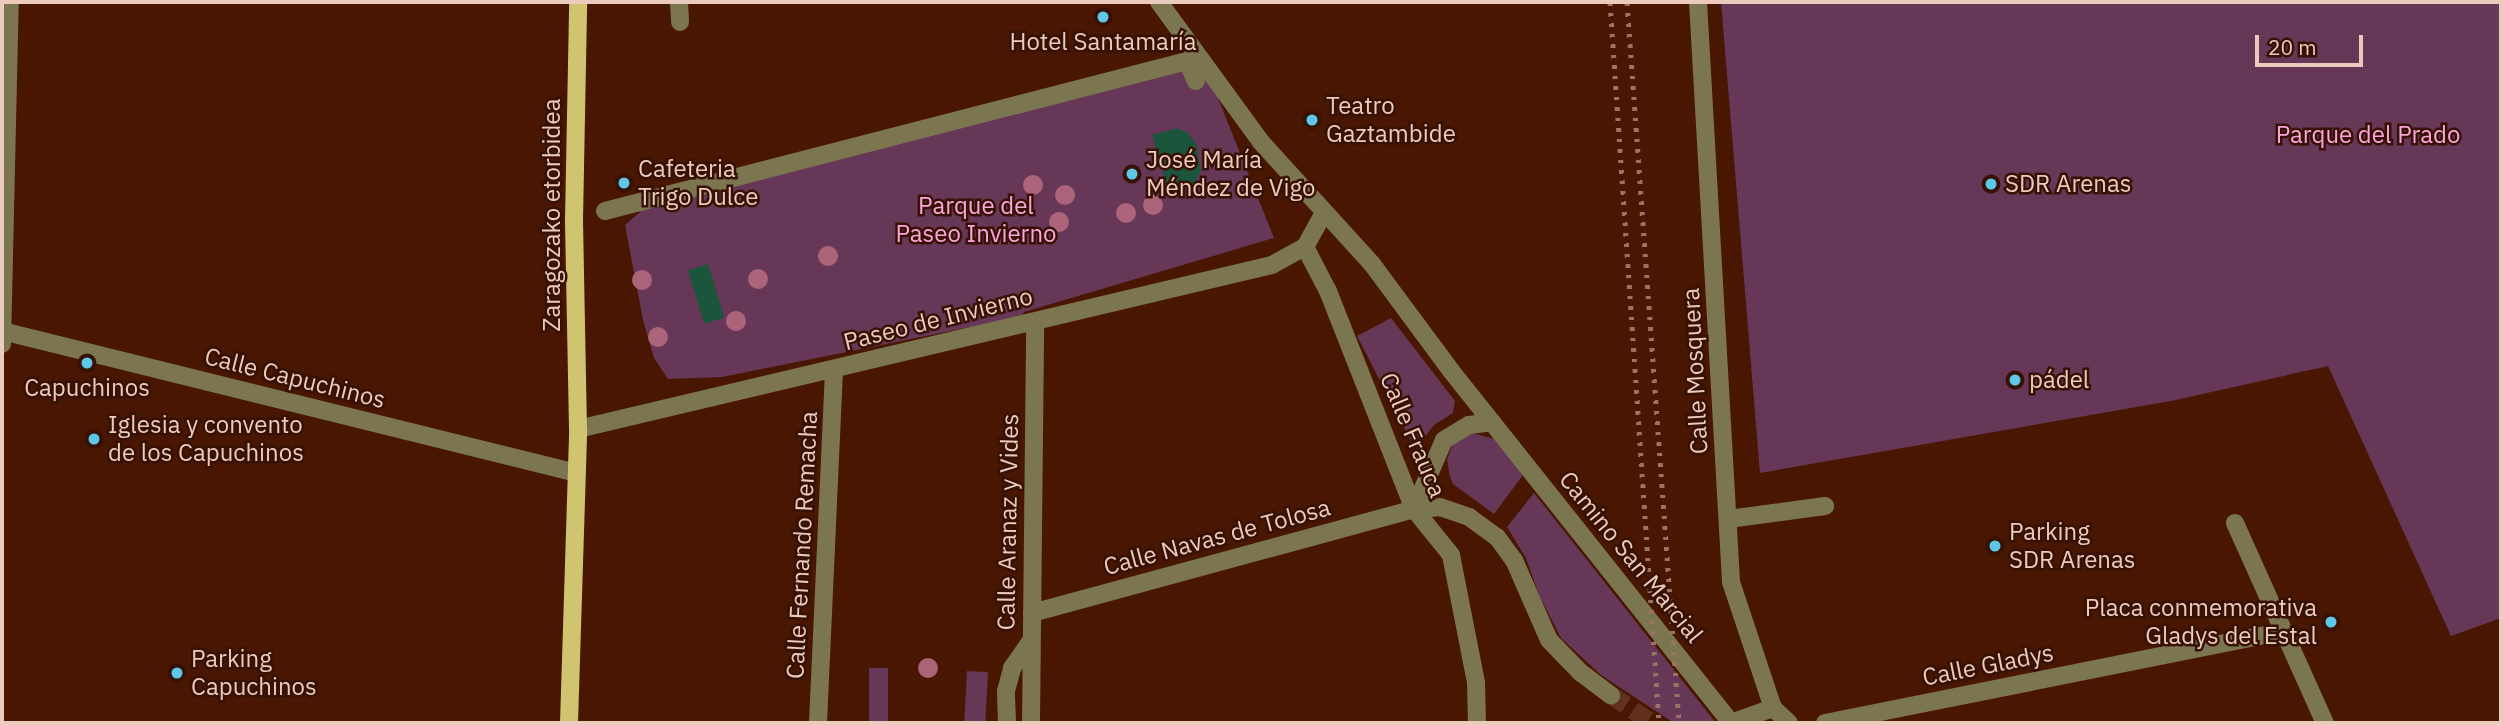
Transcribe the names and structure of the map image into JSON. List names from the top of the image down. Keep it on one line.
{"streets":{"main road":["Zaragozako etorbidea"],"street":["Paseo de Invierno","Calle Mosquera","Calle Capuchinos","Calle Frauca","Calle Aranaz y Vides","Calle Navas de Tolosa","Calle Fernando Remacha","Camino San Marcial","Calle Gladys"]},"crossings":[["Zaragozako etorbidea","Paseo de Invierno"],["Zaragozako etorbidea","Calle Capuchinos"],["Paseo de Invierno","Calle Frauca"],["Paseo de Invierno","Calle Aranaz y Vides"],["Paseo de Invierno","Calle Fernando Remacha"],["Calle Frauca","Calle Navas de Tolosa"],["Calle Aranaz y Vides","Calle Navas de Tolosa"]],"parks":["Parque del Prado","Parque del Paseo Invierno"],"places":["Hotel Santamaría","Teatro Gaztambide","José María Méndez de Vigo","Cafeteria Trigo Dulce","SDR Arenas","Capuchinos","pádel","Iglesia y convento de los Capuchinos","Parking SDR Arenas","Placa conmemorativa Gladys del Estal","Parking Capuchinos"],"scale_bar":"20 m"}
